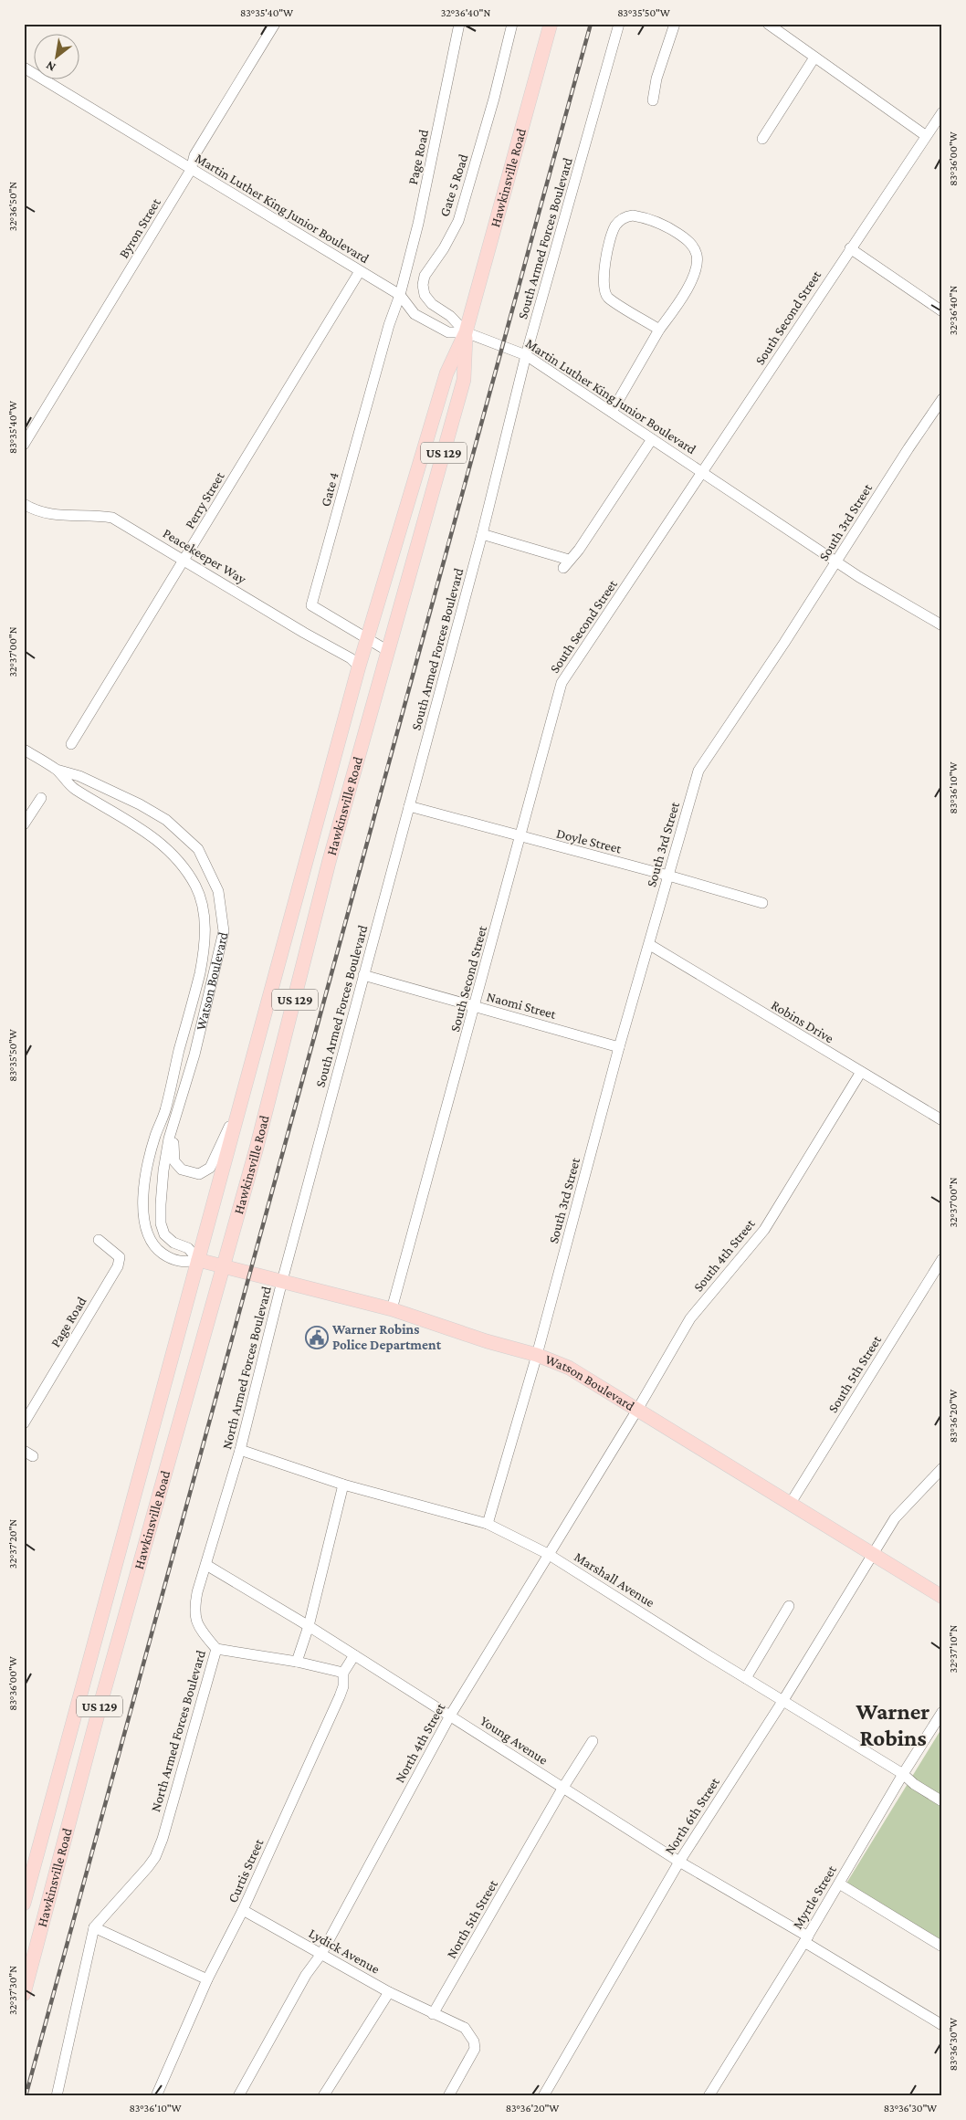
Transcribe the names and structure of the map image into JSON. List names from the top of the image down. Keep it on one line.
{"streets":{"main road":["Hawkinsville Road","US 129","Watson Boulevard"],"street":["Page Road","Gate 5 Road","Martin Luther King Junior Boulevard","Byron Street","South Armed Forces Boulevard","South Second Street","Gate 4","Perry Street","South 3rd Street","Peacekeeper Way","Doyle Street","Naomi Street","Robins Drive","South 4th Street","North Armed Forces Boulevard","South 5th Street","Marshall Avenue","Young Avenue","North 4th Street","North 6th Street","Curtis Street","Myrtle Street","North 5th Street","Lydick Avenue"]},"crossings":[["Page Road","Martin Luther King Junior Boulevard"],["Page Road","Gate 4"],["Hawkinsville Road","Gate 5 Road"],["Hawkinsville Road","Martin Luther King Junior Boulevard"],["Hawkinsville Road","Gate 4"],["Hawkinsville Road","Peacekeeper Way"],["Hawkinsville Road","Watson Boulevard"],["Gate 5 Road","Martin Luther King Junior Boulevard"],["Martin Luther King Junior Boulevard","Byron Street"],["Martin Luther King Junior Boulevard","South Armed Forces Boulevard"],["Martin Luther King Junior Boulevard","South Second Street"],["Martin Luther King Junior Boulevard","Gate 4"],["Martin Luther King Junior Boulevard","Perry Street"],["Martin Luther King Junior Boulevard","South 3rd Street"],["South Armed Forces Boulevard","Doyle Street"],["South Armed Forces Boulevard","Watson Boulevard"],["South Armed Forces Boulevard","Naomi Street"],["South Armed Forces Boulevard","North Armed Forces Boulevard"],["South Second Street","Doyle Street"],["South Second Street","Watson Boulevard"],["South Second Street","Naomi Street"],["Perry Street","Peacekeeper Way"],["South 3rd Street","Doyle Street"],["South 3rd Street","Watson Boulevard"],["South 3rd Street","Naomi Street"],["South 3rd Street","Robins Drive"],["South 3rd Street","Marshall Avenue"],["Watson Boulevard","South 4th Street"],["Watson Boulevard","North Armed Forces Boulevard"],["Watson Boulevard","South 5th Street"],["Watson Boulevard","North 4th Street"],["Watson Boulevard","North 6th Street"],["Robins Drive","South 4th Street"],["South 4th Street","North 4th Street"],["North Armed Forces Boulevard","Marshall Avenue"],["North Armed Forces Boulevard","Young Avenue"],["Marshall Avenue","North 4th Street"],["Marshall Avenue","North 6th Street"],["Marshall Avenue","Myrtle Street"],["Young Avenue","North 4th Street"],["Young Avenue","North 6th Street"],["Young Avenue","Curtis Street"],["Young Avenue","Myrtle Street"],["Young Avenue","North 5th Street"],["North 4th Street","Lydick Avenue"],["Curtis Street","Lydick Avenue"],["North 5th Street","Lydick Avenue"]],"districts":["Warner Robins"],"places":{"public building":["Warner Robins Police Department"]},"north":"bottom left","coordinates":["83°35'40\"W","32°36'40\"N","83°35'50\"W","83°36'00\"W","32°36'50\"N","32°37'00\"N","83°36'10\"W","83°36'20\"W","32°37'20\"N","32°37'10\"N","32°37'30\"N","83°36'30\"W"]}
